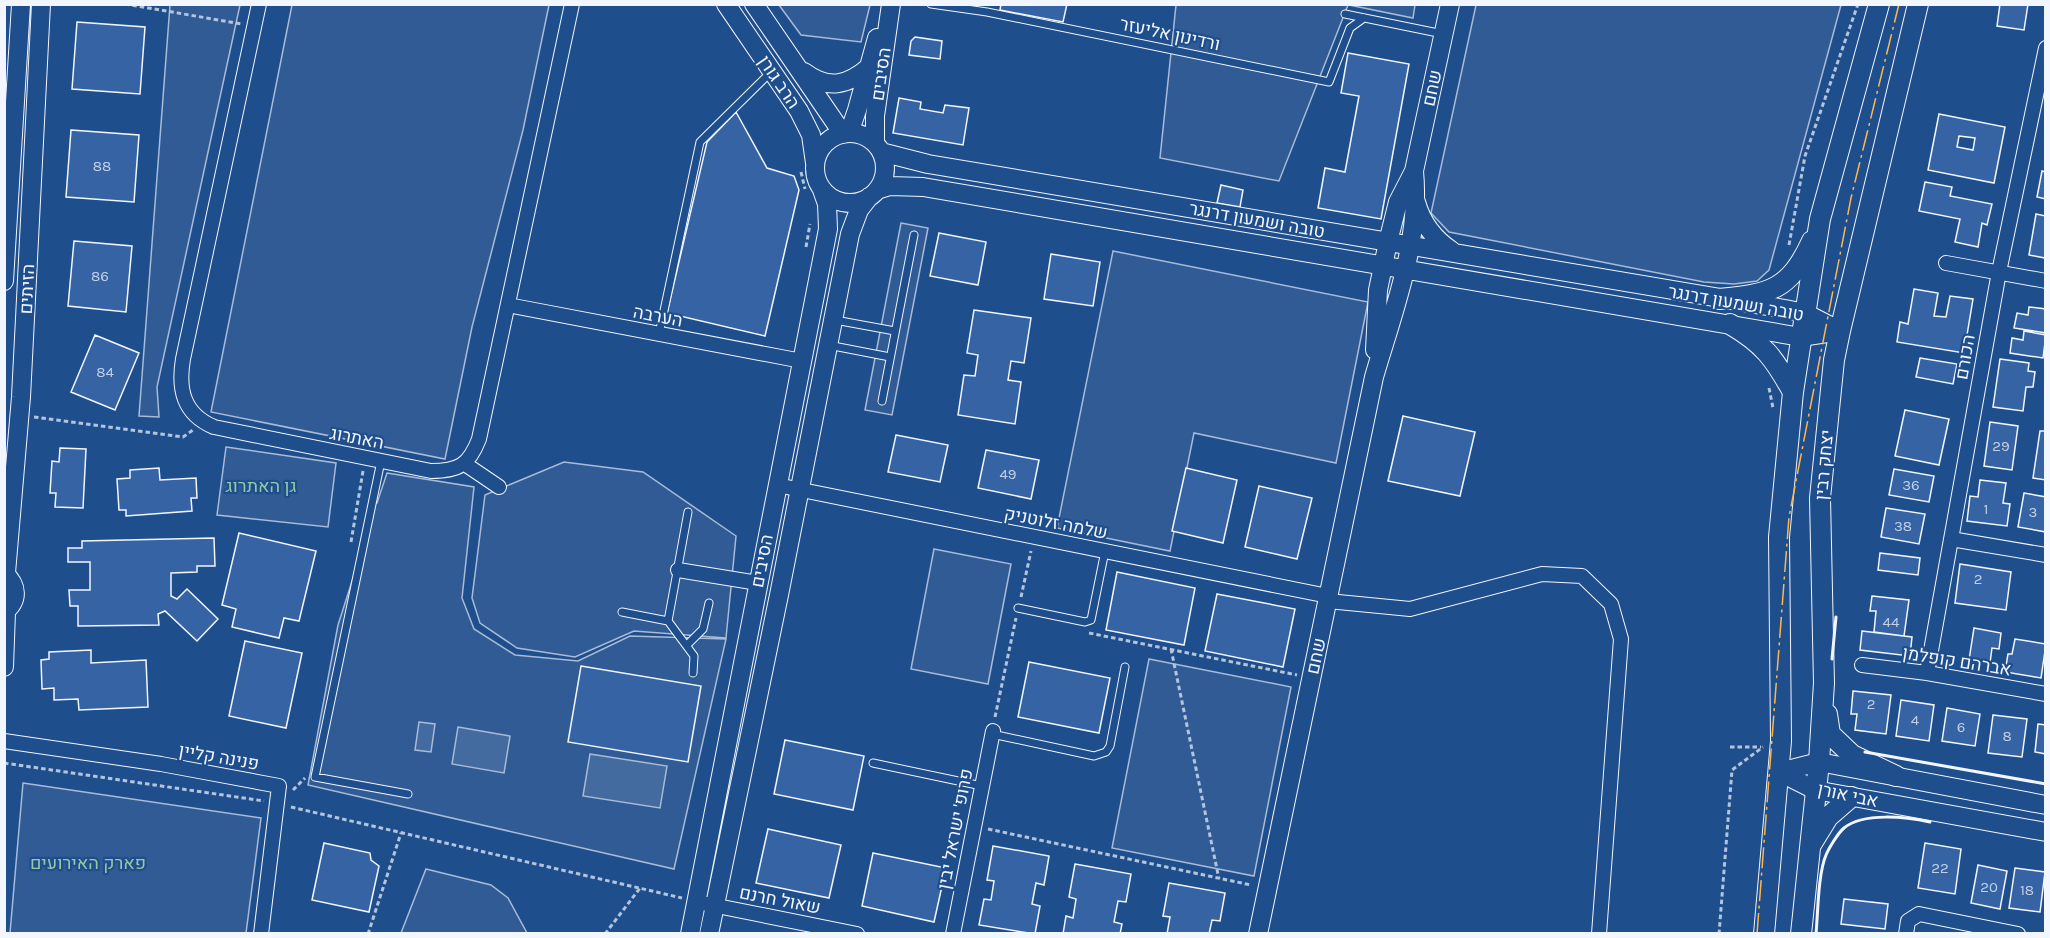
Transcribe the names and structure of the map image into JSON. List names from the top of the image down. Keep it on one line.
{"streets":{"main road":["יצחק רבין"],"street":["הסיבים","הרב גורן","שחם","טובה ושמעון דרנגר","הזיתים","הערבה","הכורם","האתרוג","שלמה זלוטניק","אברהם קופלמן","פנינה קליין","אבי אורן","פרופ' ישראל יבין","שאול חרנם"],"lane":["ורדינון אליעזר"]},"crossings":[["הסיבים","הרב גורן"],["הסיבים","טובה ושמעון דרנגר"],["הסיבים","הערבה"],["הסיבים","שלמה זלוטניק"],["הסיבים","שאול חרנם"],["הרב גורן","טובה ושמעון דרנגר"],["שחם","טובה ושמעון דרנגר"],["שחם","שלמה זלוטניק"],["טובה ושמעון דרנגר","יצחק רבין"],["הכורם","אברהם קופלמן"],["יצחק רבין","אבי אורן"]],"parks":["גן האתרוג","פארק האירועים"],"house_numbers":["88","86","84","29","49","36","1","3","38","2","44","2","4","6","8","22","20","18"]}
